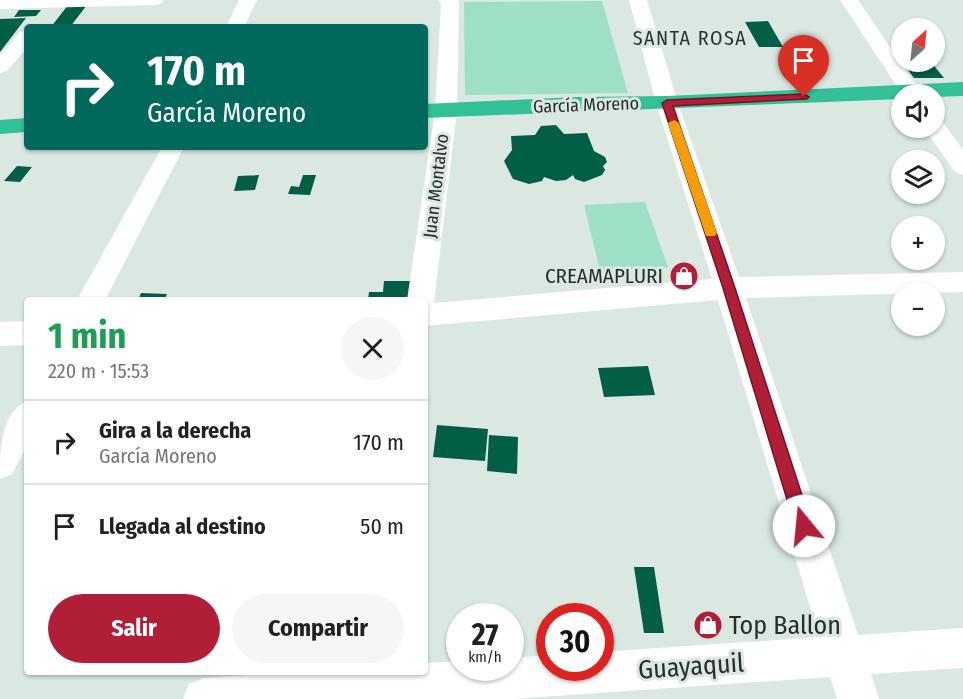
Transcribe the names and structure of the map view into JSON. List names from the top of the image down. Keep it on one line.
{"streets":{"highway":["García Moreno"],"street":["Juan Montalvo","Guayaquil"]},"crossings":[["García Moreno","Juan Montalvo"]],"districts":["SANTA ROSA"],"places":{"shop":["CREAMAPLURI","Top Ballon"]},"north":"top right","page":{"map_buttons":["+","−"],"turn":["170 m","García Moreno"],"heading":["1 min","220 m · 15:53"],"list":[{"name":"Gira a la derecha","note":"García Moreno","value":"170 m"},{"name":"Llegada al destino","value":"50 m"}],"buttons":["Salir","Compartir"],"speed":"27 km/h","limit":"30"}}
